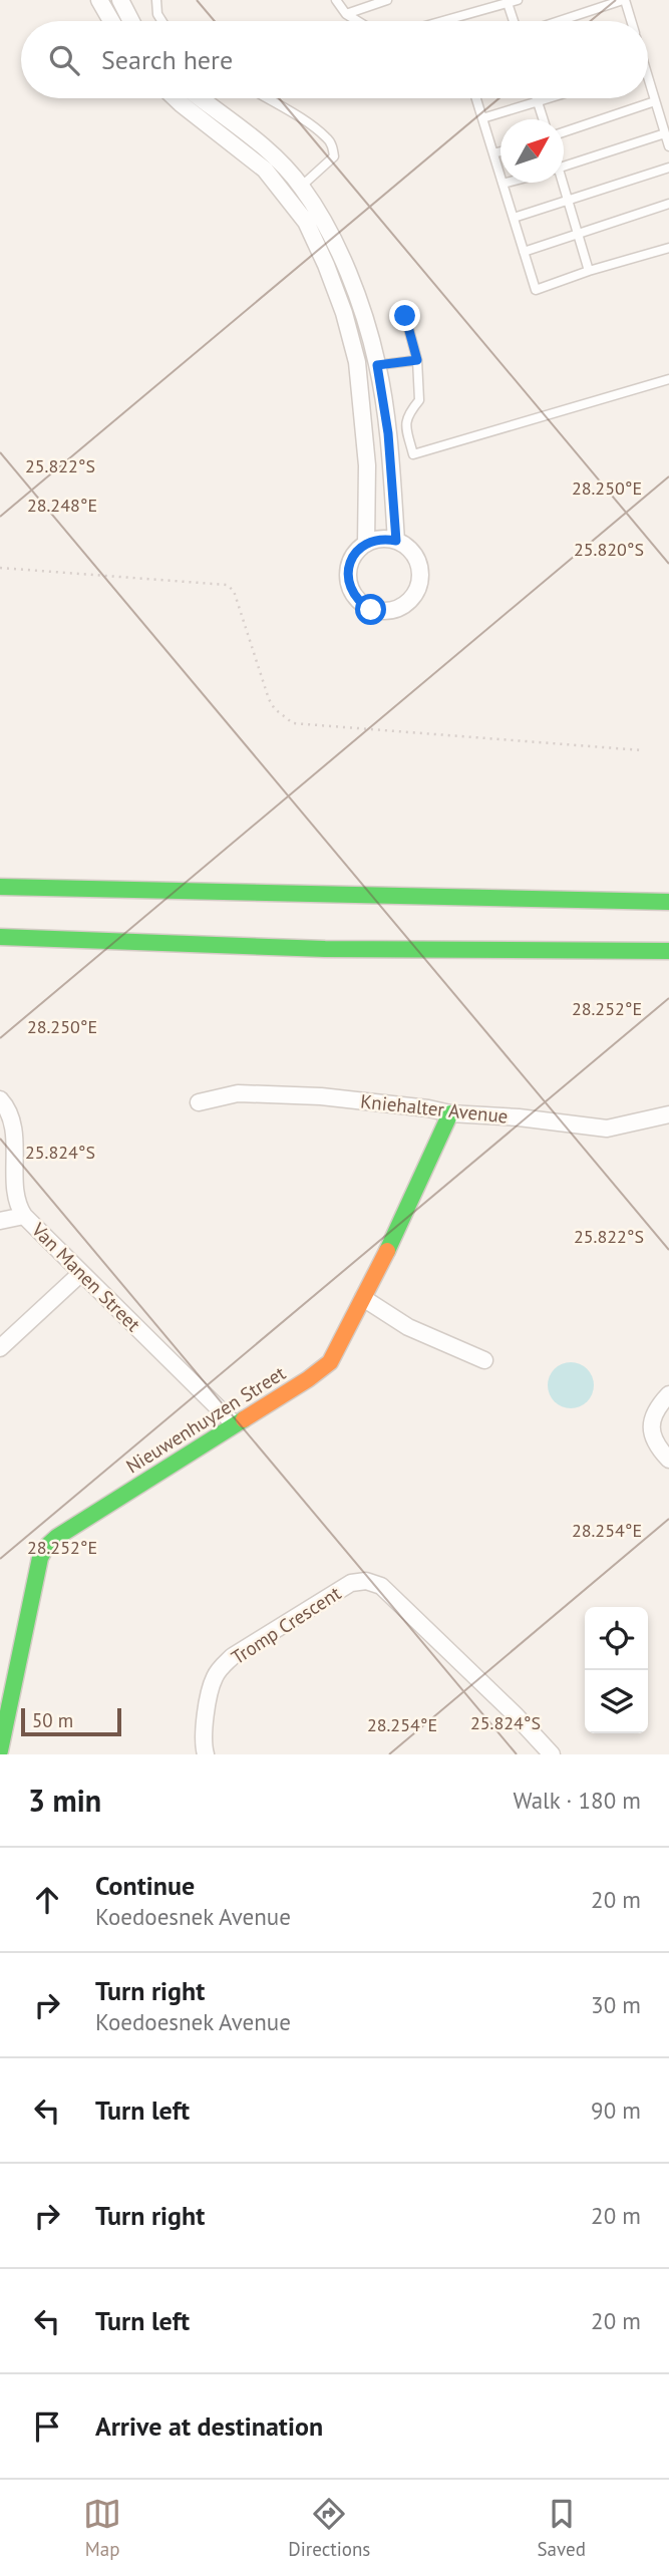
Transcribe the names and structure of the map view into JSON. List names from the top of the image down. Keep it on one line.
{"streets":{"main road":["Nieuwenhuyzen Street"],"street":["Kniehalter Avenue","Van Manen Street","Tromp Crescent"]},"crossings":[["Kniehalter Avenue","Nieuwenhuyzen Street"],["Van Manen Street","Nieuwenhuyzen Street"]],"scale_bar":"50 m","north":"top right","page":{"search":"Search here","scale":"50 m","heading":["3 min","Walk · 180 m"],"list":[["Continue","Koedoesnek Avenue","20 m"],["Turn right","Koedoesnek Avenue","30 m"],["Turn left","90 m"],["Turn right","20 m"],["Turn left","20 m"],"Arrive at destination"],"nav":["Map","Directions","Saved"]},"coordinates":["25.822°S","28.250°E","28.248°E","25.820°S","28.252°E","25.824°S","28.254°E"]}
